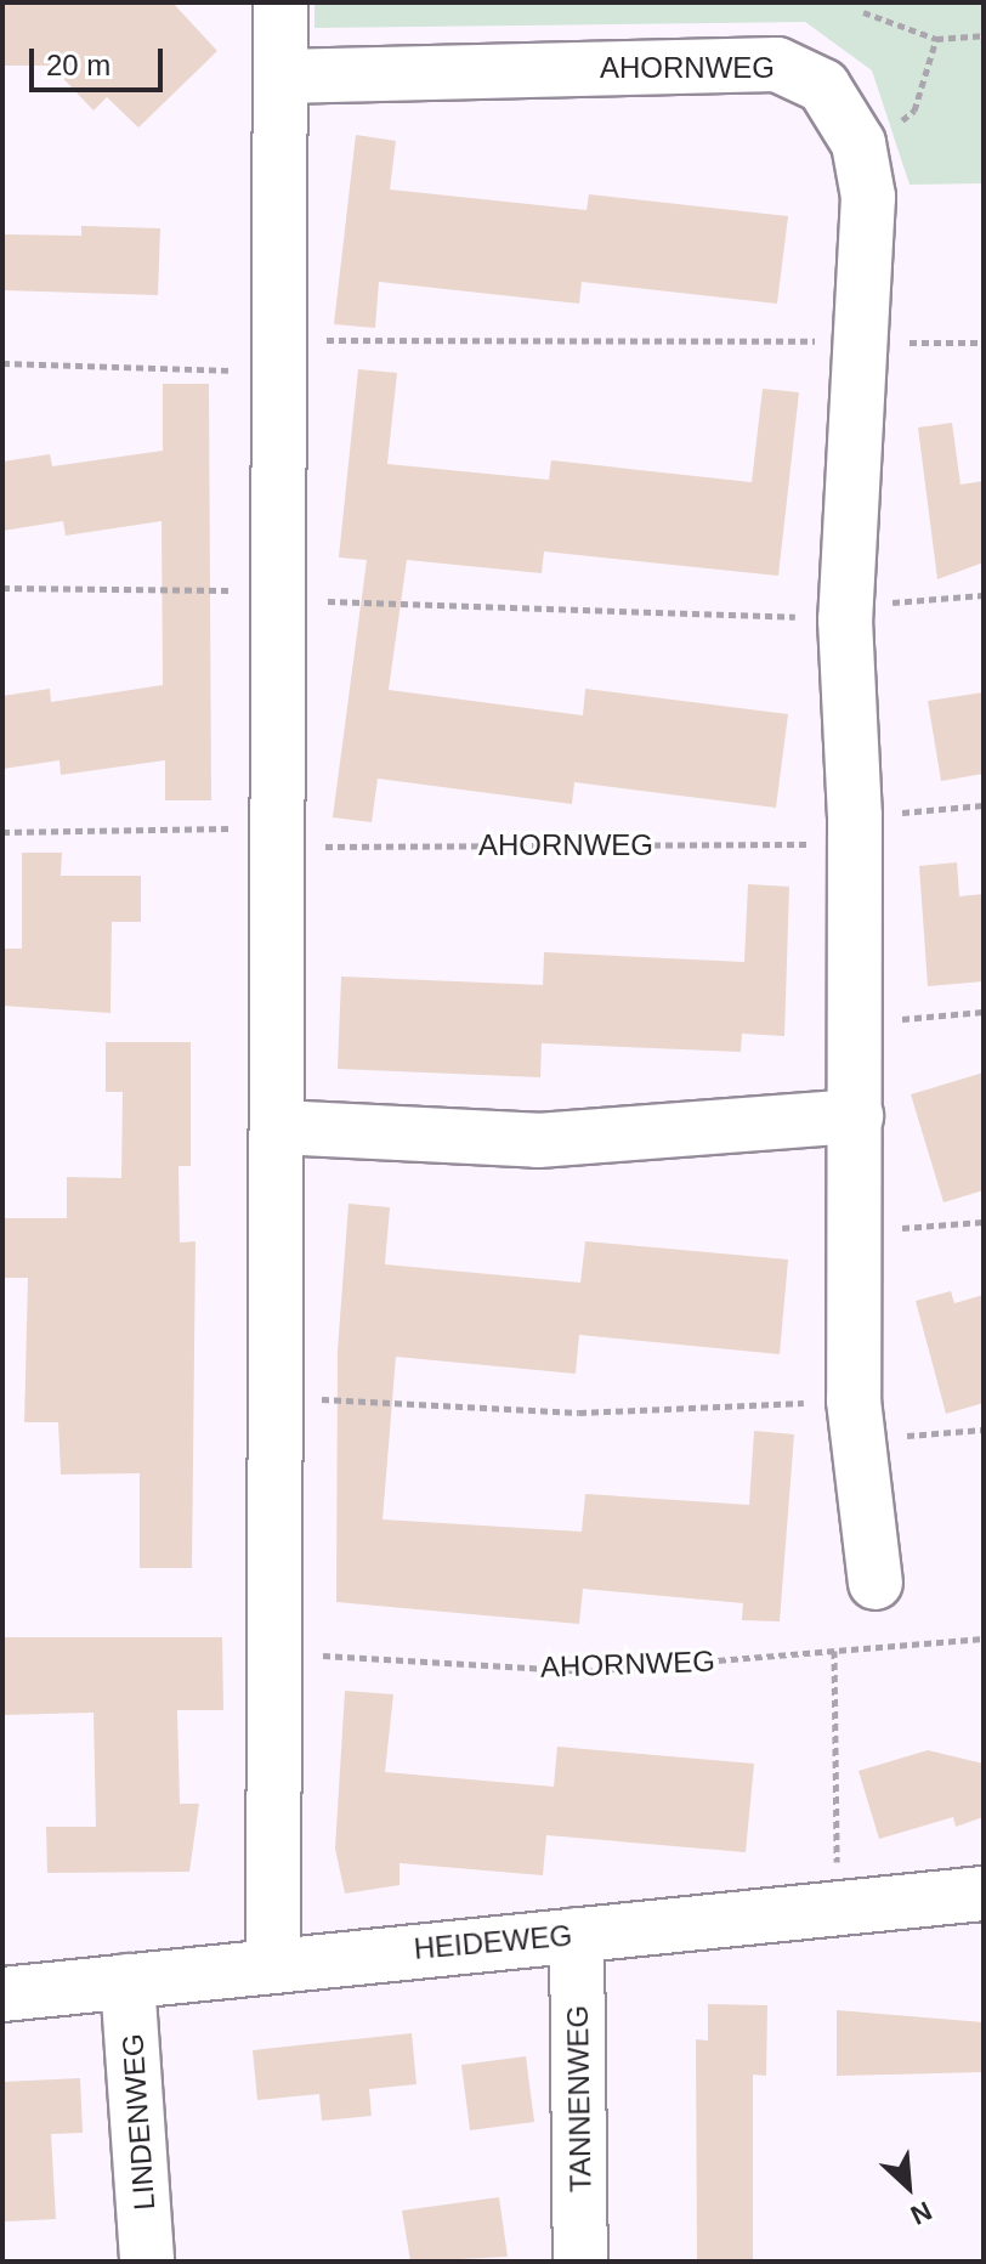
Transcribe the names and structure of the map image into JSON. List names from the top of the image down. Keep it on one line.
{"streets":{"street":["AHORNWEG","HEIDEWEG","TANNENWEG","LINDENWEG"]},"crossings":[["HEIDEWEG","TANNENWEG"],["HEIDEWEG","LINDENWEG"]],"scale_bar":"20 m","north":"bottom right"}
